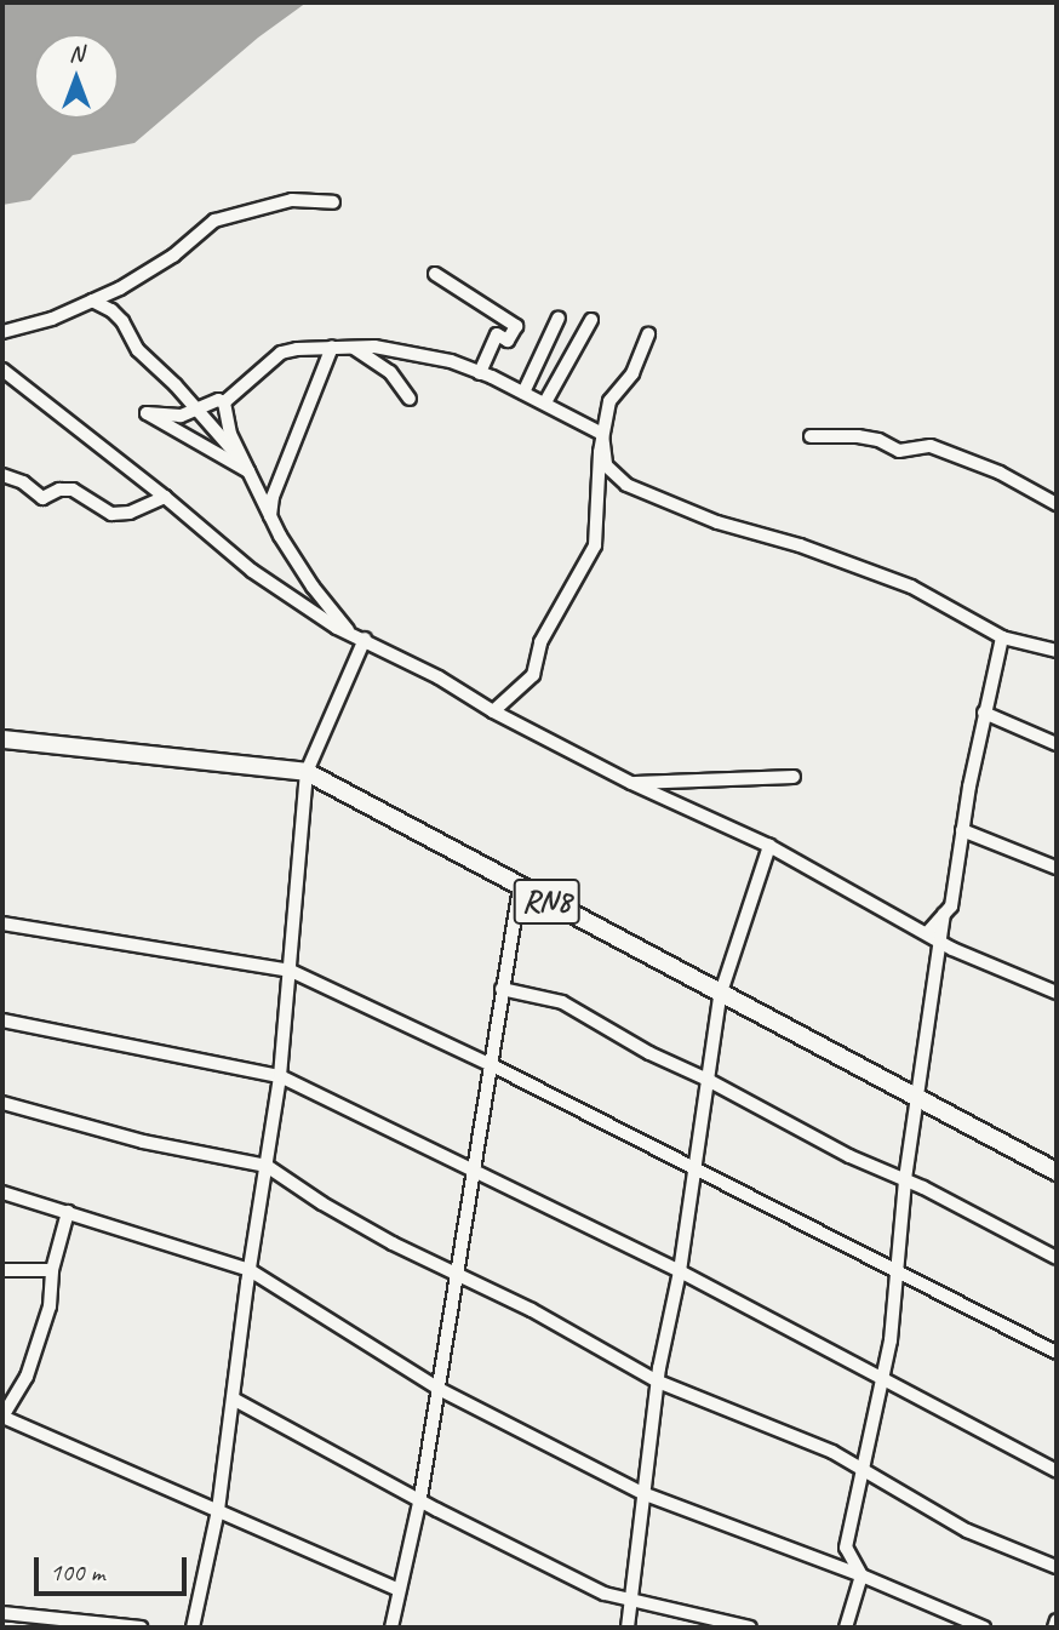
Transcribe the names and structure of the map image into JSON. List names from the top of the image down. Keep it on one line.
{"streets":{"main road":["RN8"]},"scale_bar":"100 m","north":"top"}
